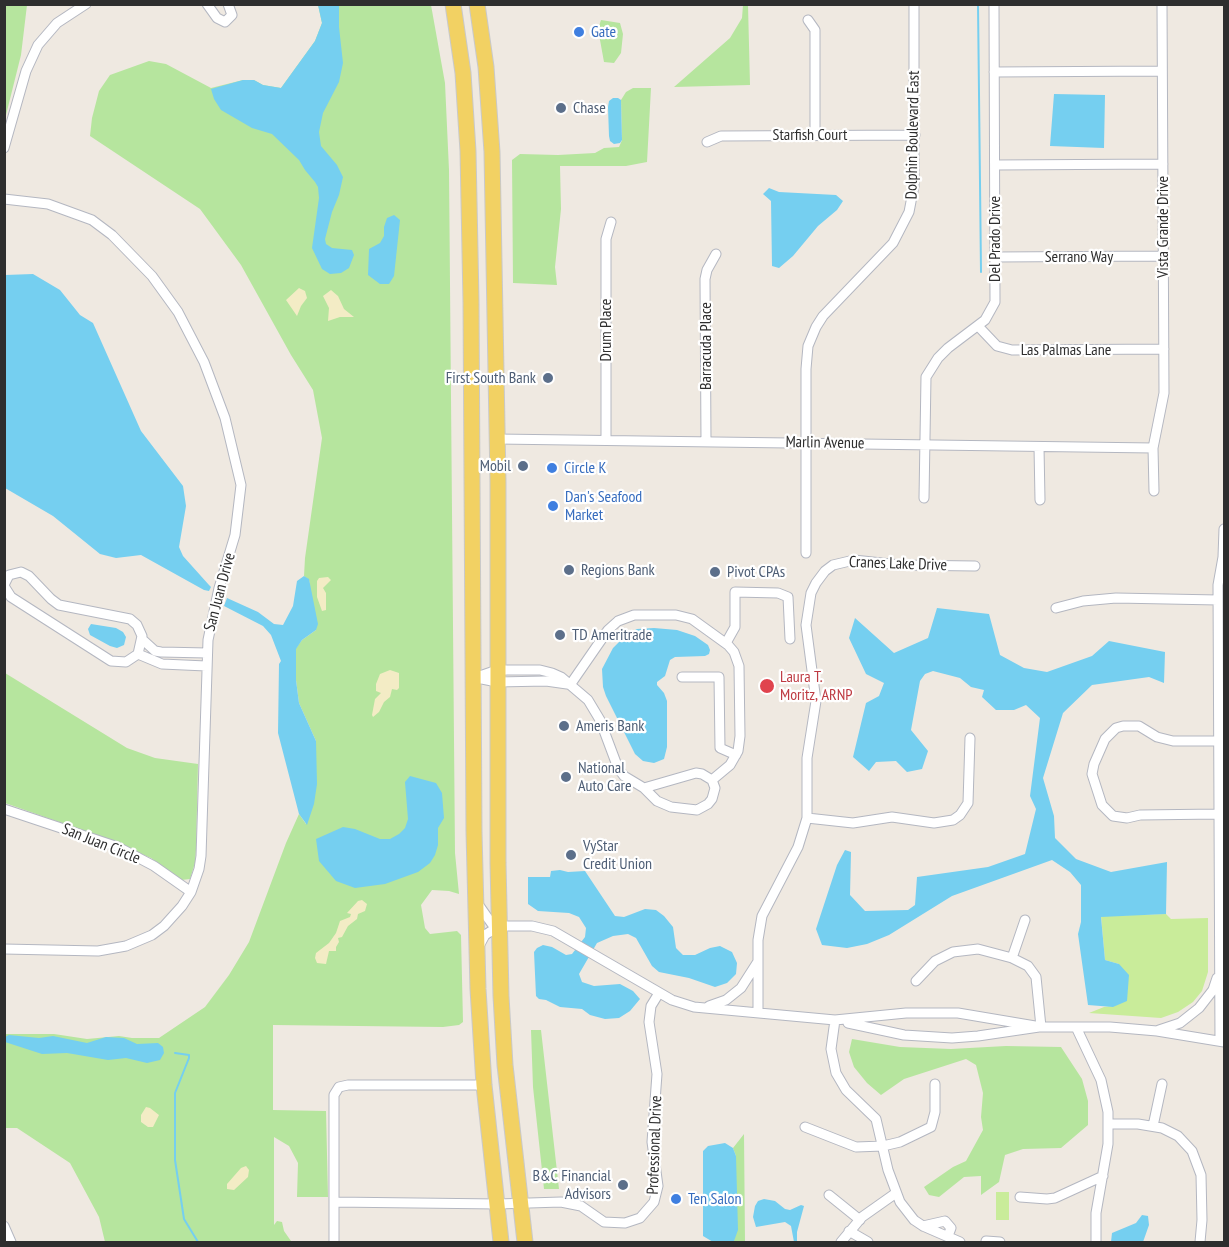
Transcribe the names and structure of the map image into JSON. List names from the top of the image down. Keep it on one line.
{"streets":{"street":["Starfish Court","Dolphin Boulevard East","Vista Grande Drive","Del Prado Drive","Serrano Way","Drum Place","Barracuda Place","Las Palmas Lane","Marlin Avenue","Cranes Lake Drive","San Juan Drive","San Juan Circle","Professional Drive"]},"crossings":[["Starfish Court","Dolphin Boulevard East"],["Dolphin Boulevard East","Marlin Avenue"],["Vista Grande Drive","Serrano Way"],["Vista Grande Drive","Las Palmas Lane"],["Vista Grande Drive","Marlin Avenue"],["Del Prado Drive","Serrano Way"],["Del Prado Drive","Las Palmas Lane"],["Del Prado Drive","Marlin Avenue"],["Drum Place","Marlin Avenue"],["Barracuda Place","Marlin Avenue"],["San Juan Drive","San Juan Circle"]],"places":["Gate","Chase","First South Bank","Mobil","Circle K","Dan's Seafood Market","Regions Bank","Pivot CPAs","TD Ameritrade","Laura T. Moritz, ARNP","Ameris Bank","National Auto Care","VyStar Credit Union","B&C Financial Advisors","Ten Salon"]}
